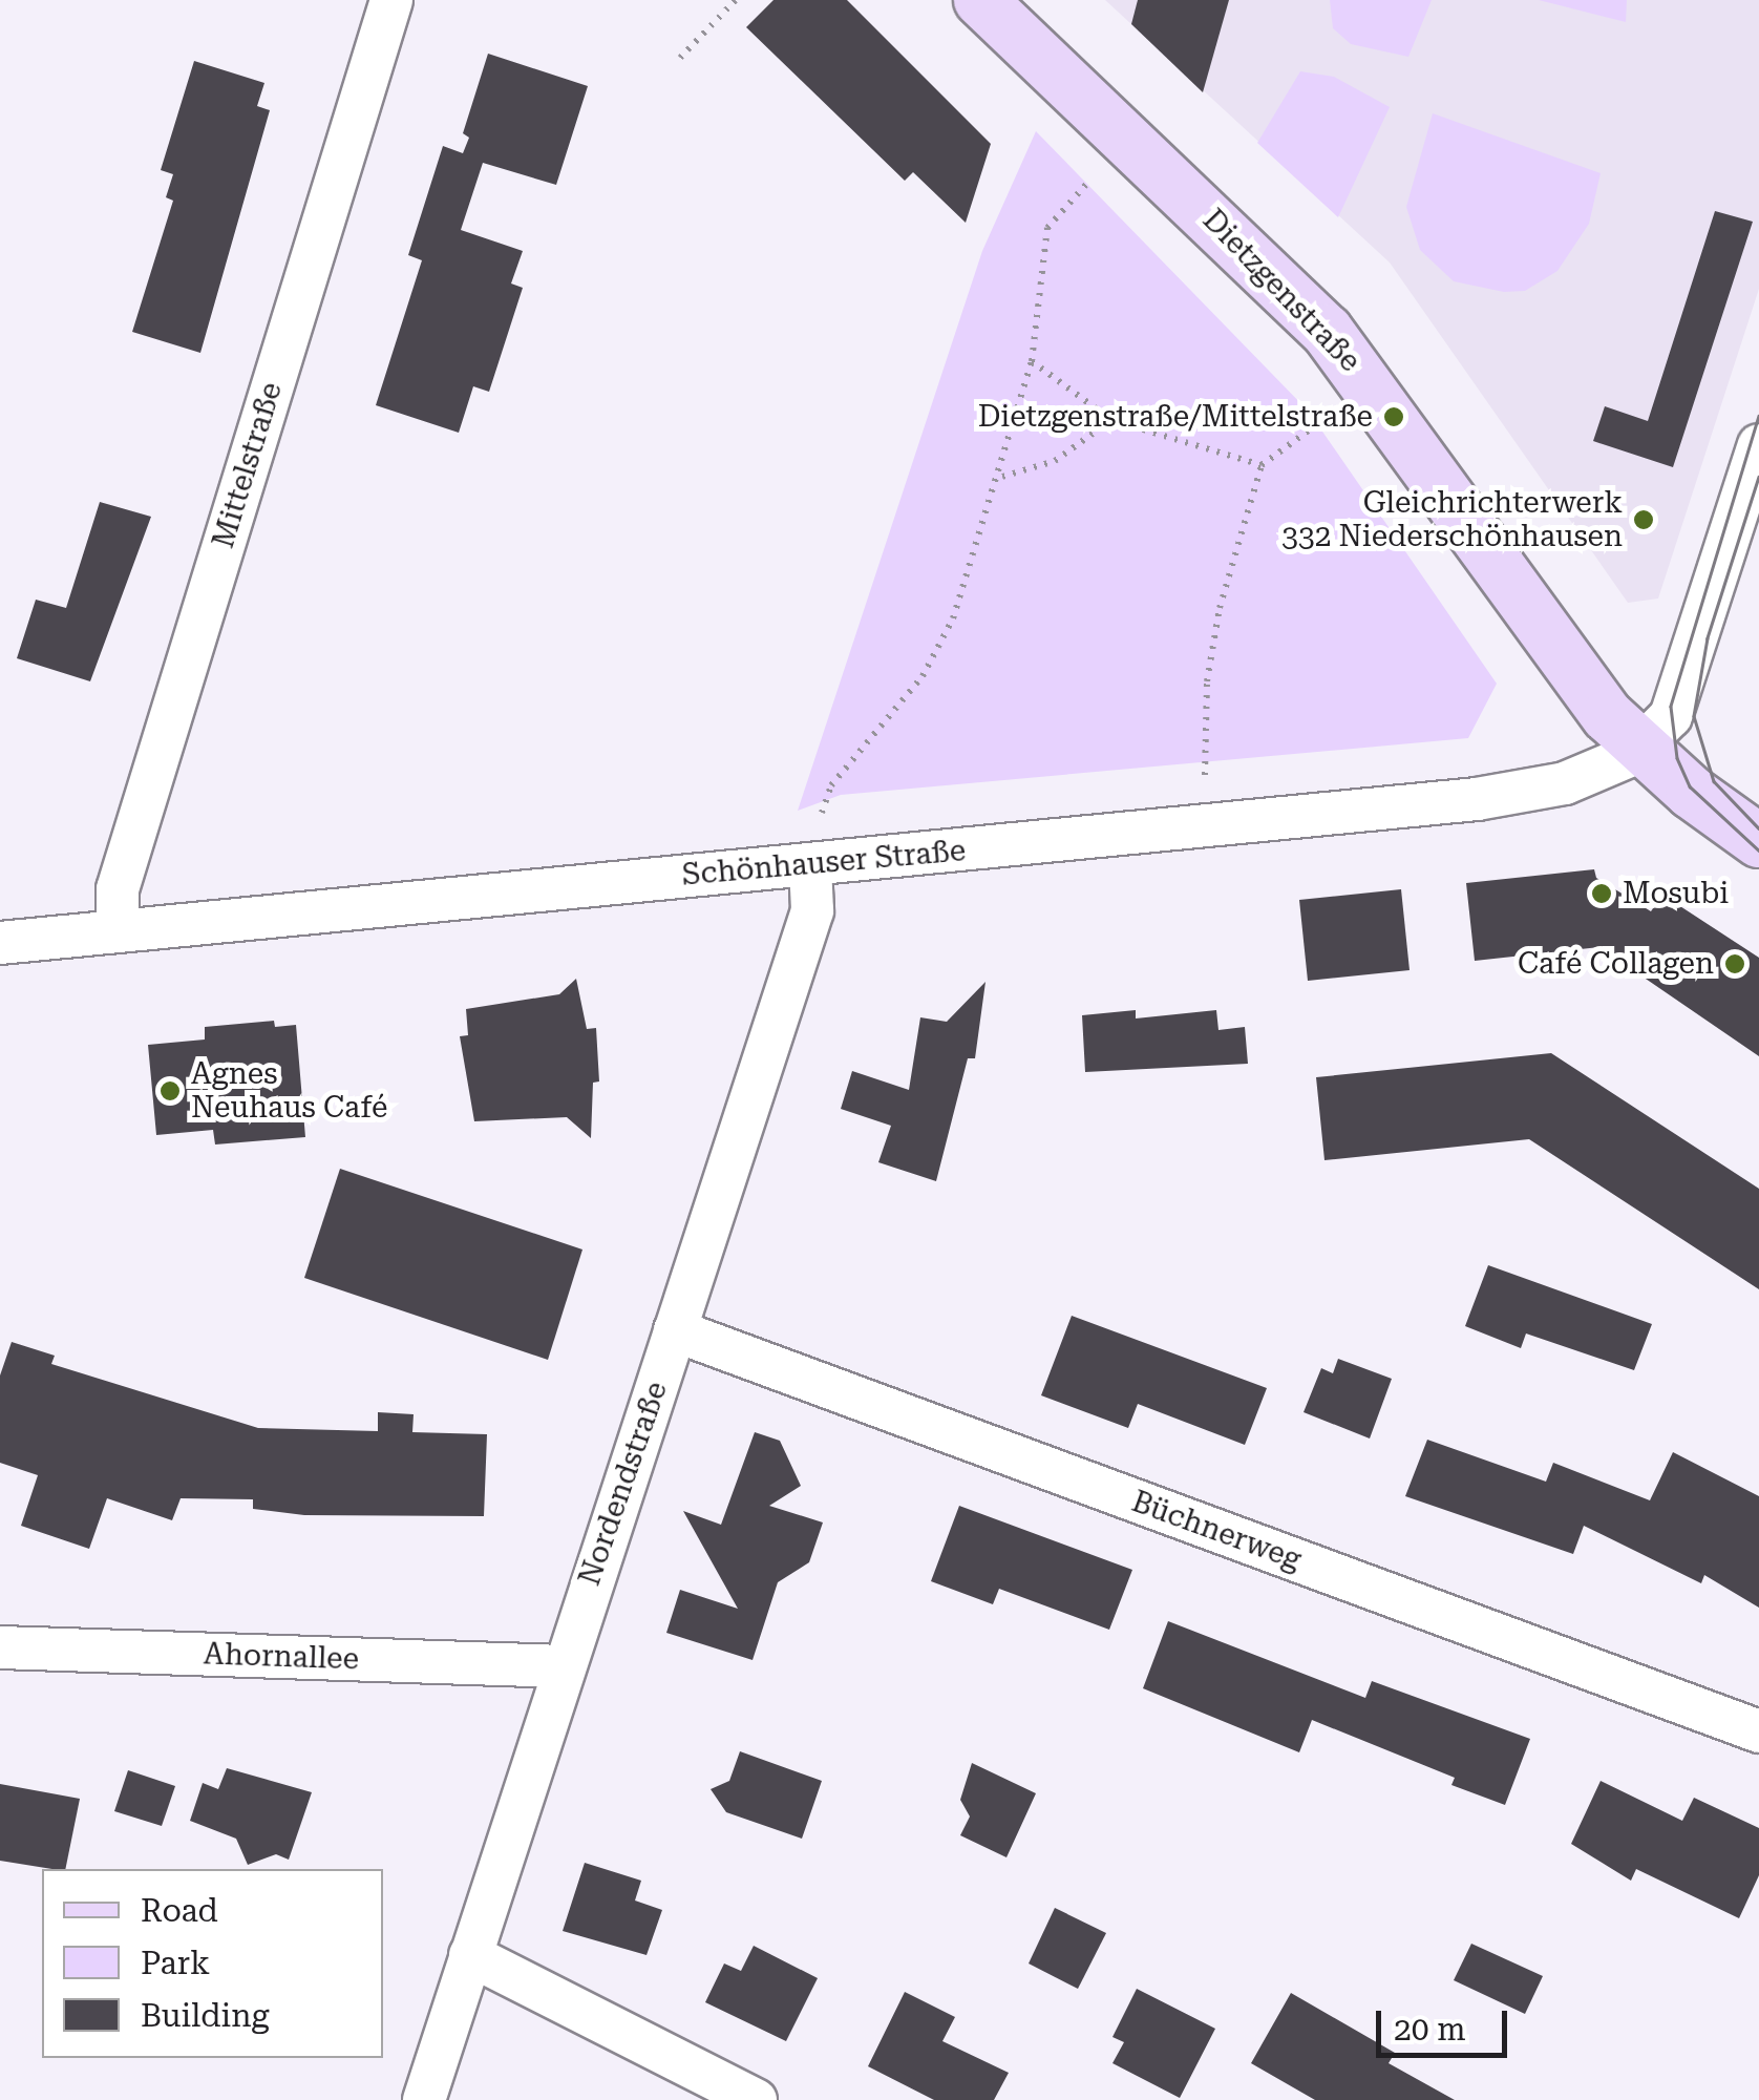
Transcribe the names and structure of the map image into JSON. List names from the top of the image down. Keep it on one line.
{"streets":{"main road":["Dietzgenstraße"],"street":["Mittelstraße","Schönhauser Straße","Nordendstraße","Büchnerweg","Ahornallee"]},"crossings":[["Dietzgenstraße","Schönhauser Straße"],["Mittelstraße","Schönhauser Straße"],["Schönhauser Straße","Nordendstraße"],["Nordendstraße","Büchnerweg"],["Nordendstraße","Ahornallee"]],"places":["Dietzgenstraße/Mittelstraße","Gleichrichterwerk 332 Niederschönhausen","Mosubi","Café Collagen","Agnes Neuhaus Café"],"legend":["Road","Park","Building"],"scale_bar":"20 m"}
